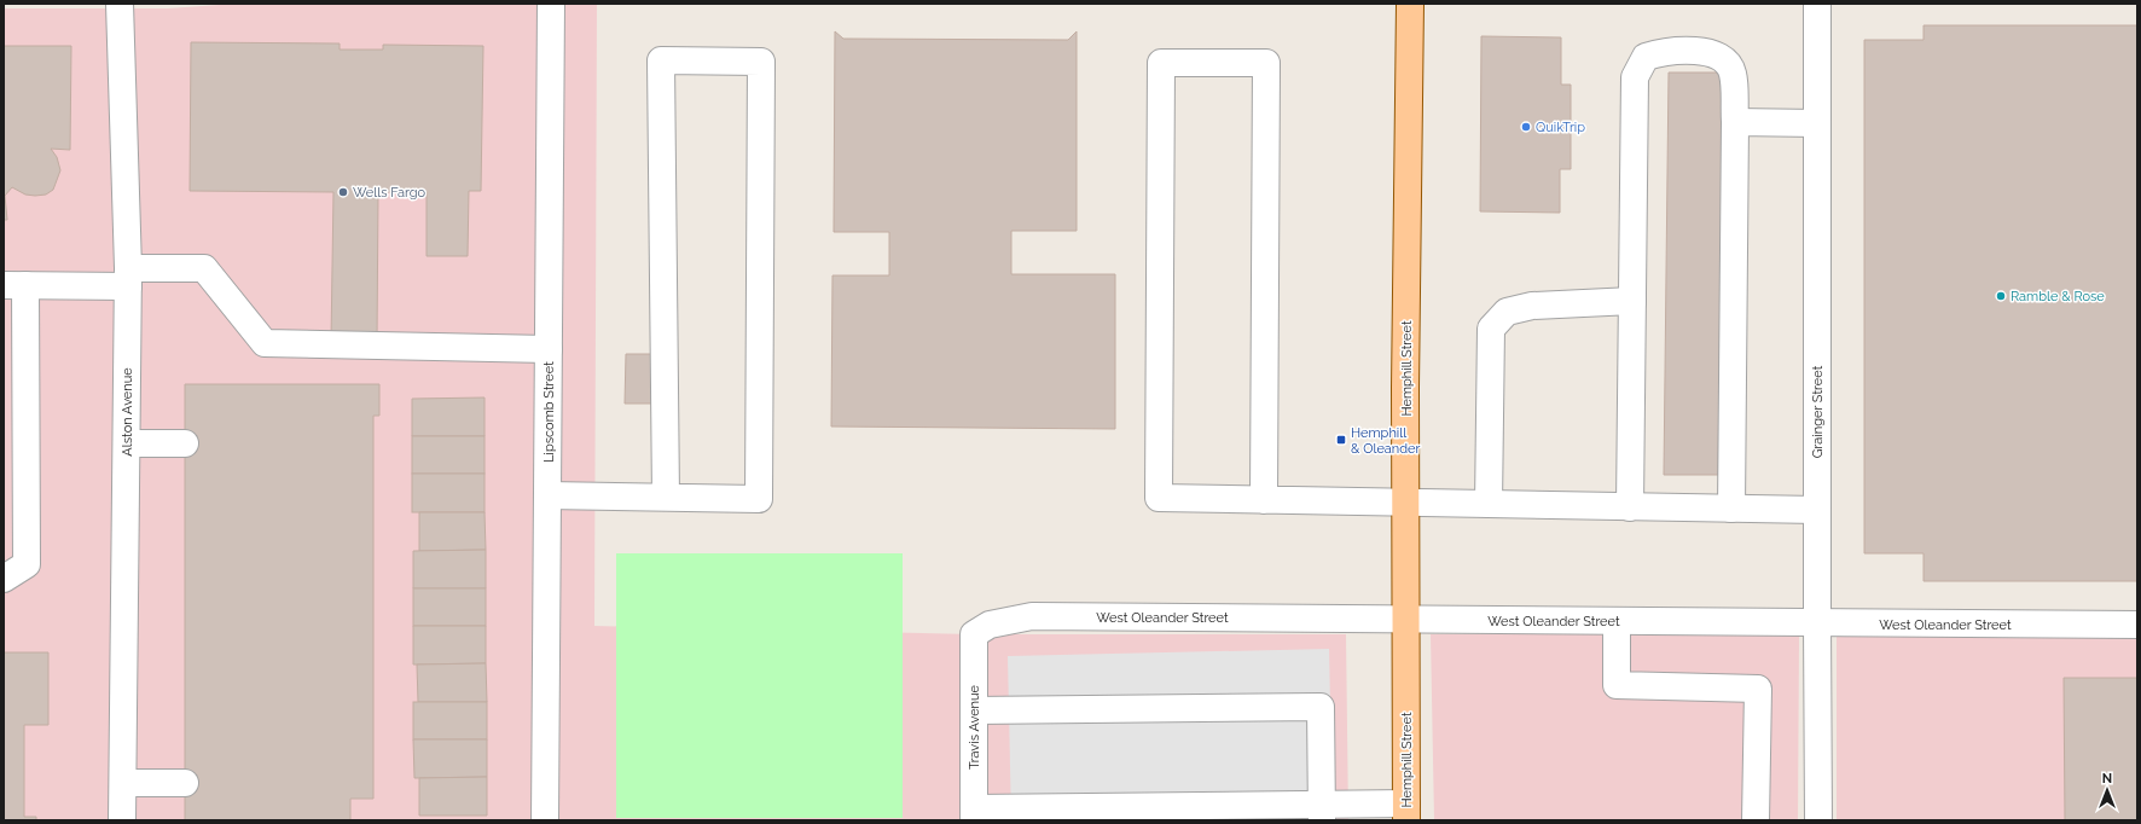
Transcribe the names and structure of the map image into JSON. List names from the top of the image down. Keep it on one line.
{"streets":{"main road":["Hemphill Street"],"street":["Alston Avenue","Lipscomb Street","Grainger Street","West Oleander Street","Travis Avenue"]},"crossings":[["Hemphill Street","West Oleander Street"],["Grainger Street","West Oleander Street"],["West Oleander Street","Travis Avenue"]],"places":{"other":["QuikTrip","Wells Fargo","Ramble & Rose"],"transit":["Hemphill & Oleander"]},"north":"top"}
